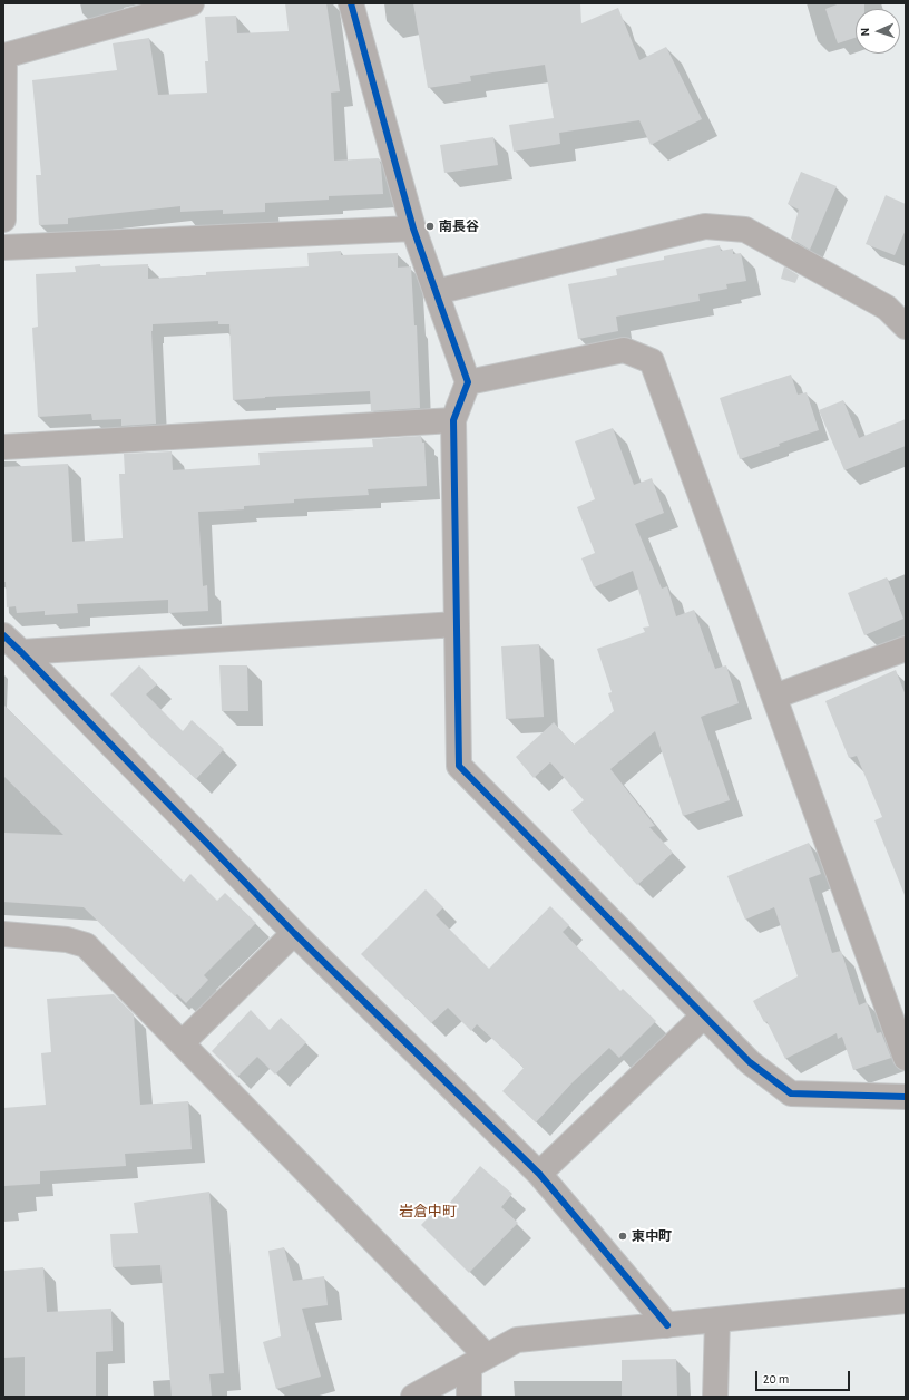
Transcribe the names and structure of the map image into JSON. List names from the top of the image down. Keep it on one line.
{"districts":["岩倉中町"],"places":["南長谷","東中町"],"scale_bar":"20 m","north":"left"}
